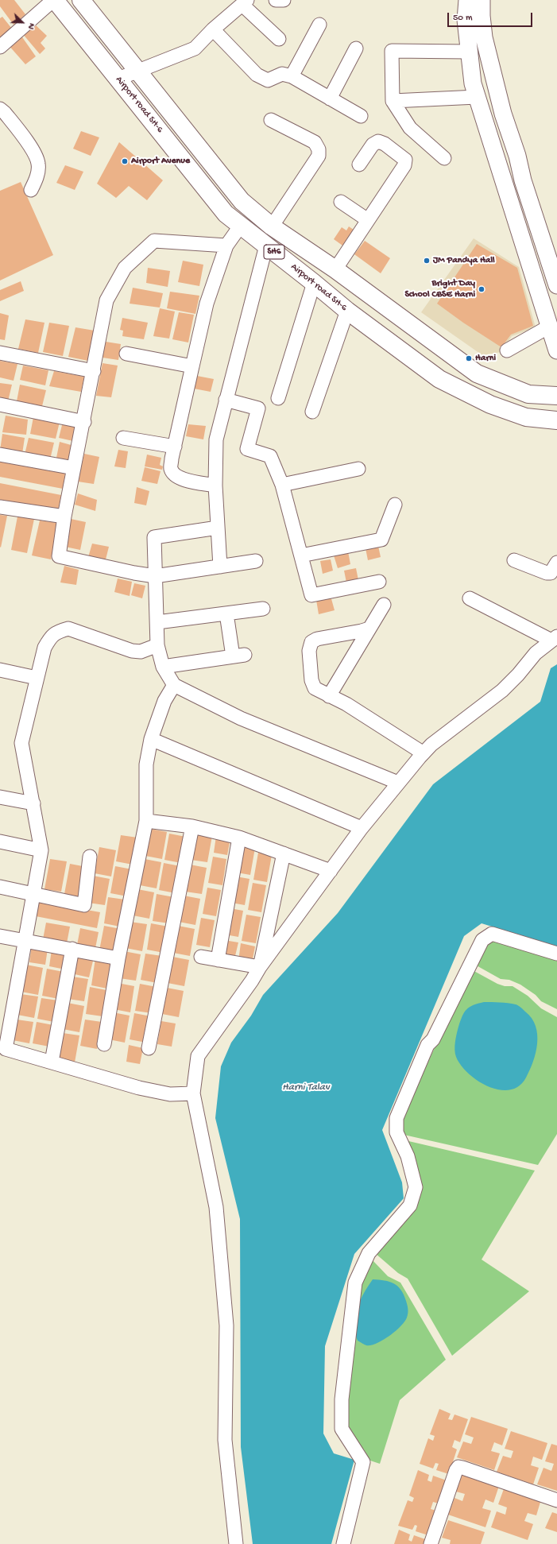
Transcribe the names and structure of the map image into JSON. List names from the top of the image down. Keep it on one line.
{"streets":{"main road":["Airport road SH-6","SH6"]},"water":["Harni Talav"],"places":["Airport Avenue","JM Pandya Hall","Bright Day School CBSE Harni","Harni"],"scale_bar":"50 m","north":"bottom right"}
